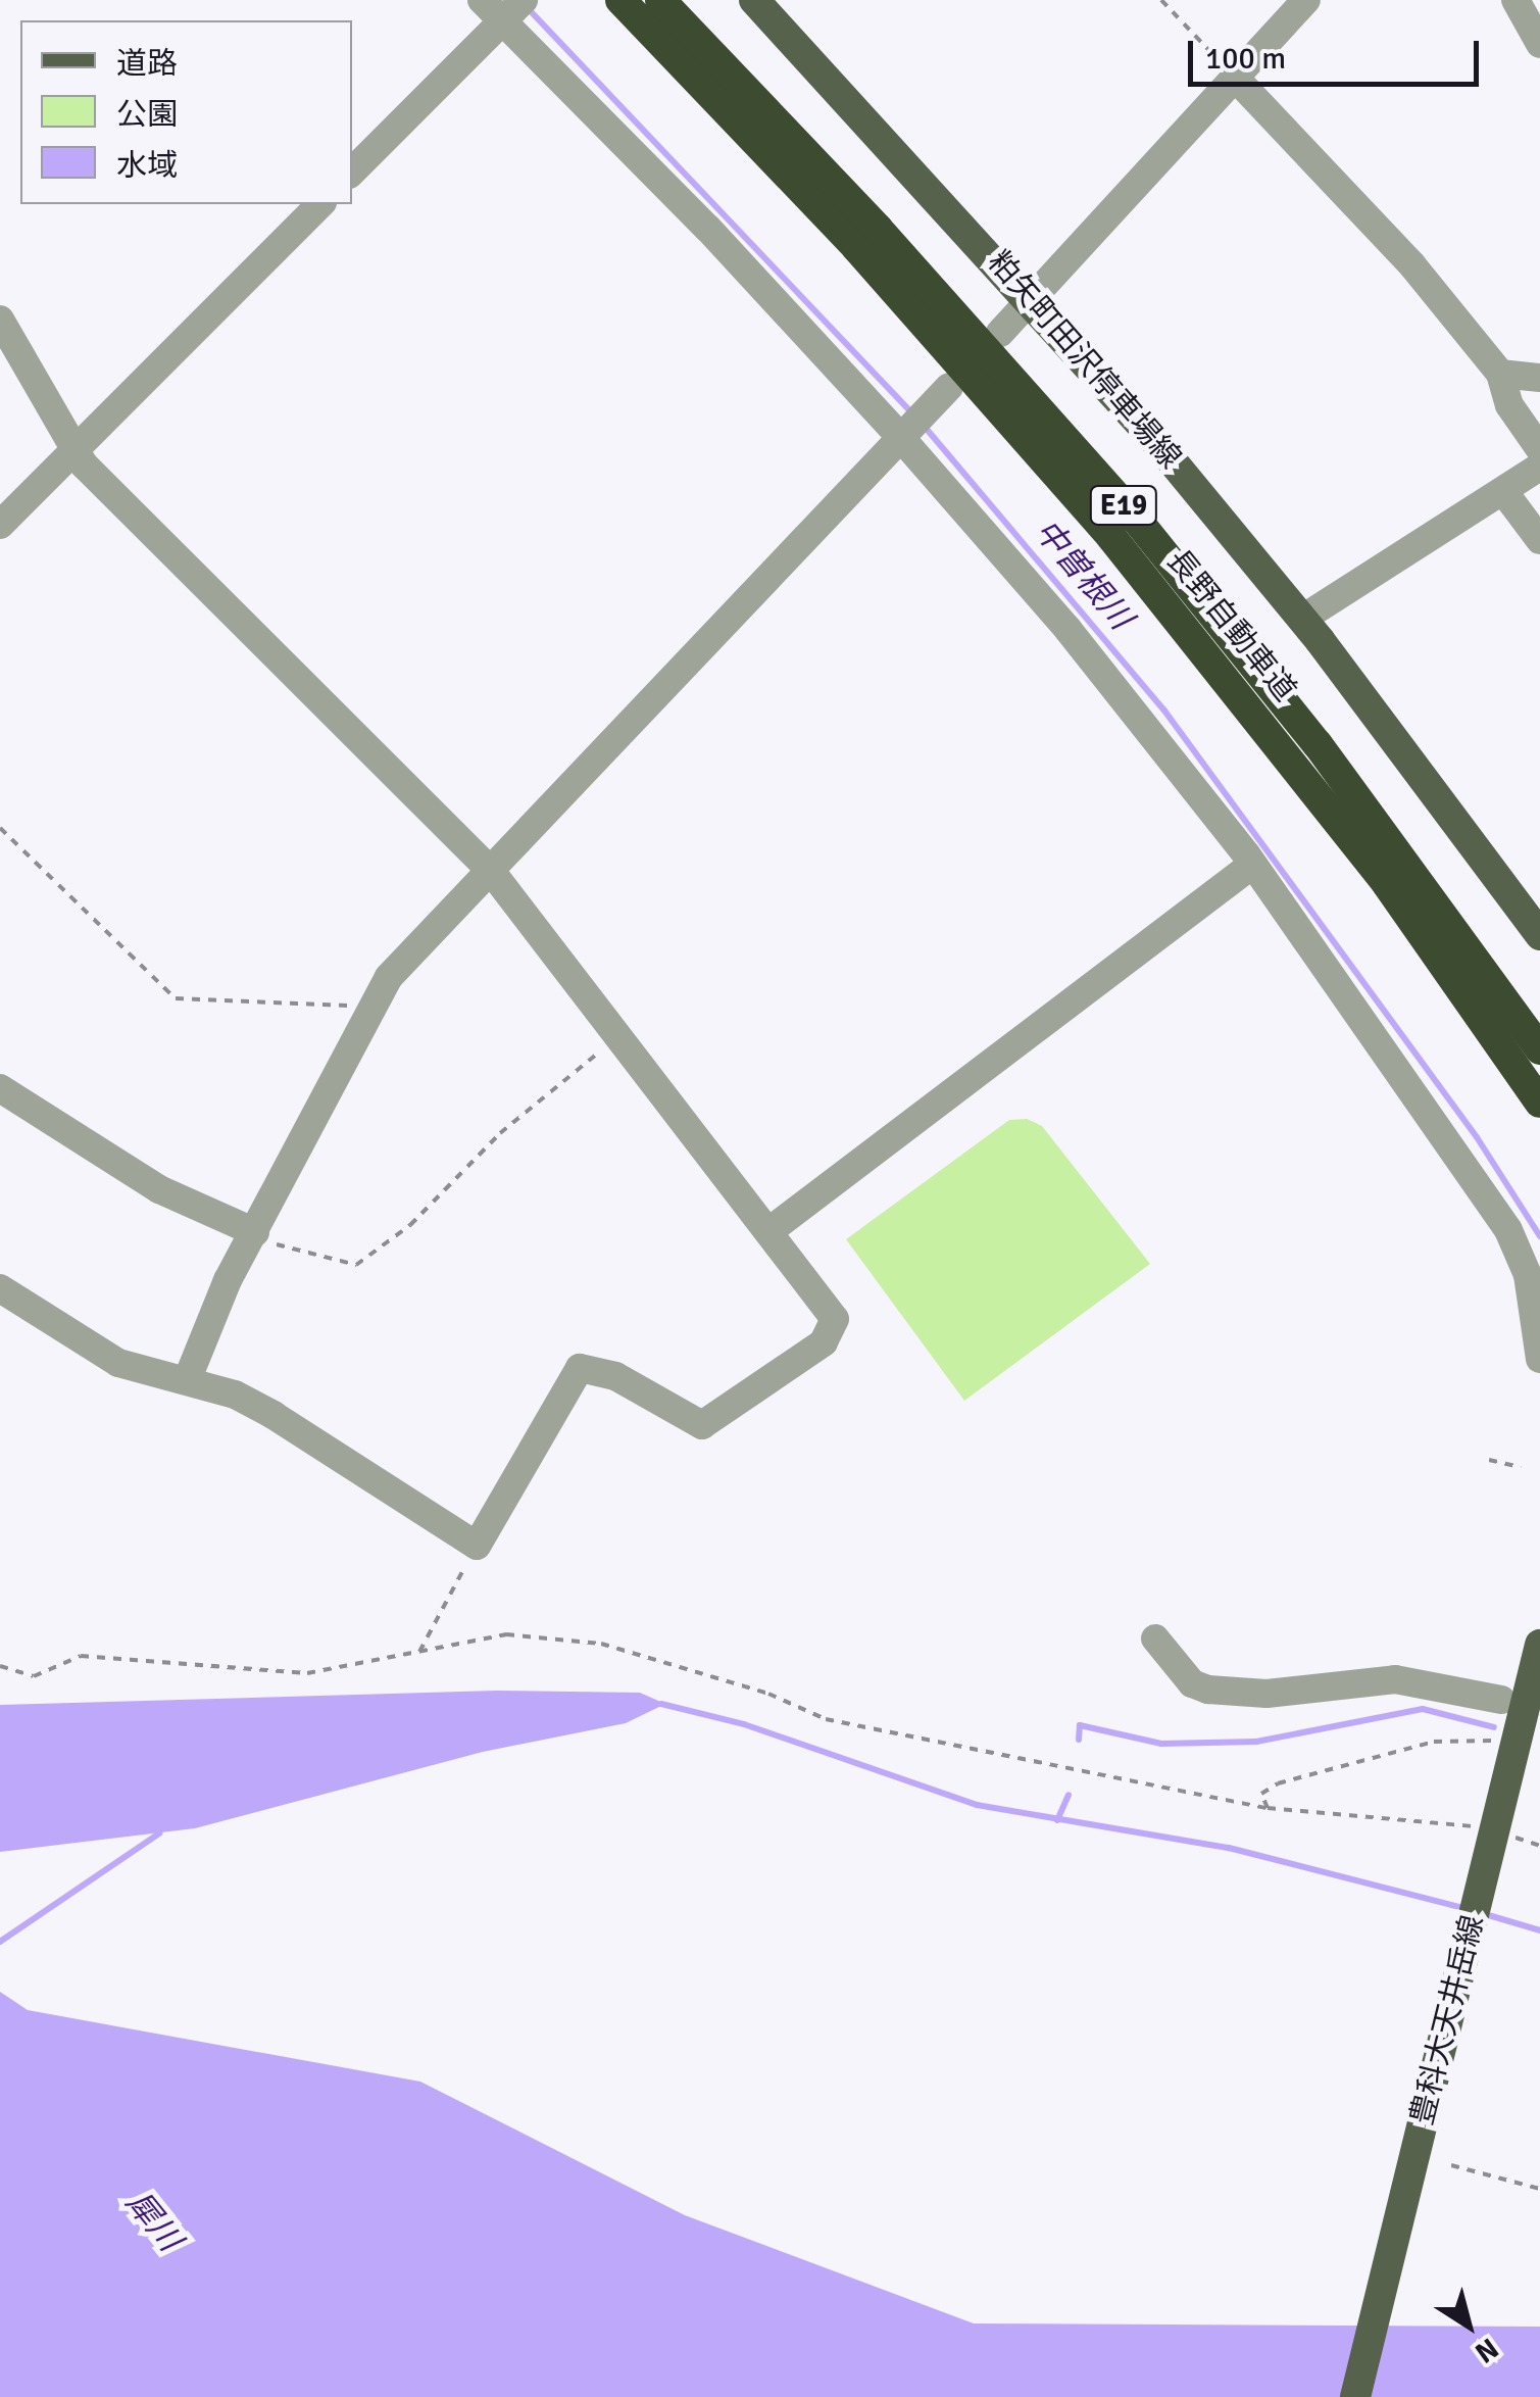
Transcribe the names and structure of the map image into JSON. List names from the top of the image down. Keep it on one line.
{"streets":{"highway":["E19","長野自動車道"],"main road":["粕矢町田沢停車場線","豊科大天井岳線"]},"water":["中曽根川","犀川"],"legend":["道路","公園","水域"],"scale_bar":"100 m","north":"bottom right"}
